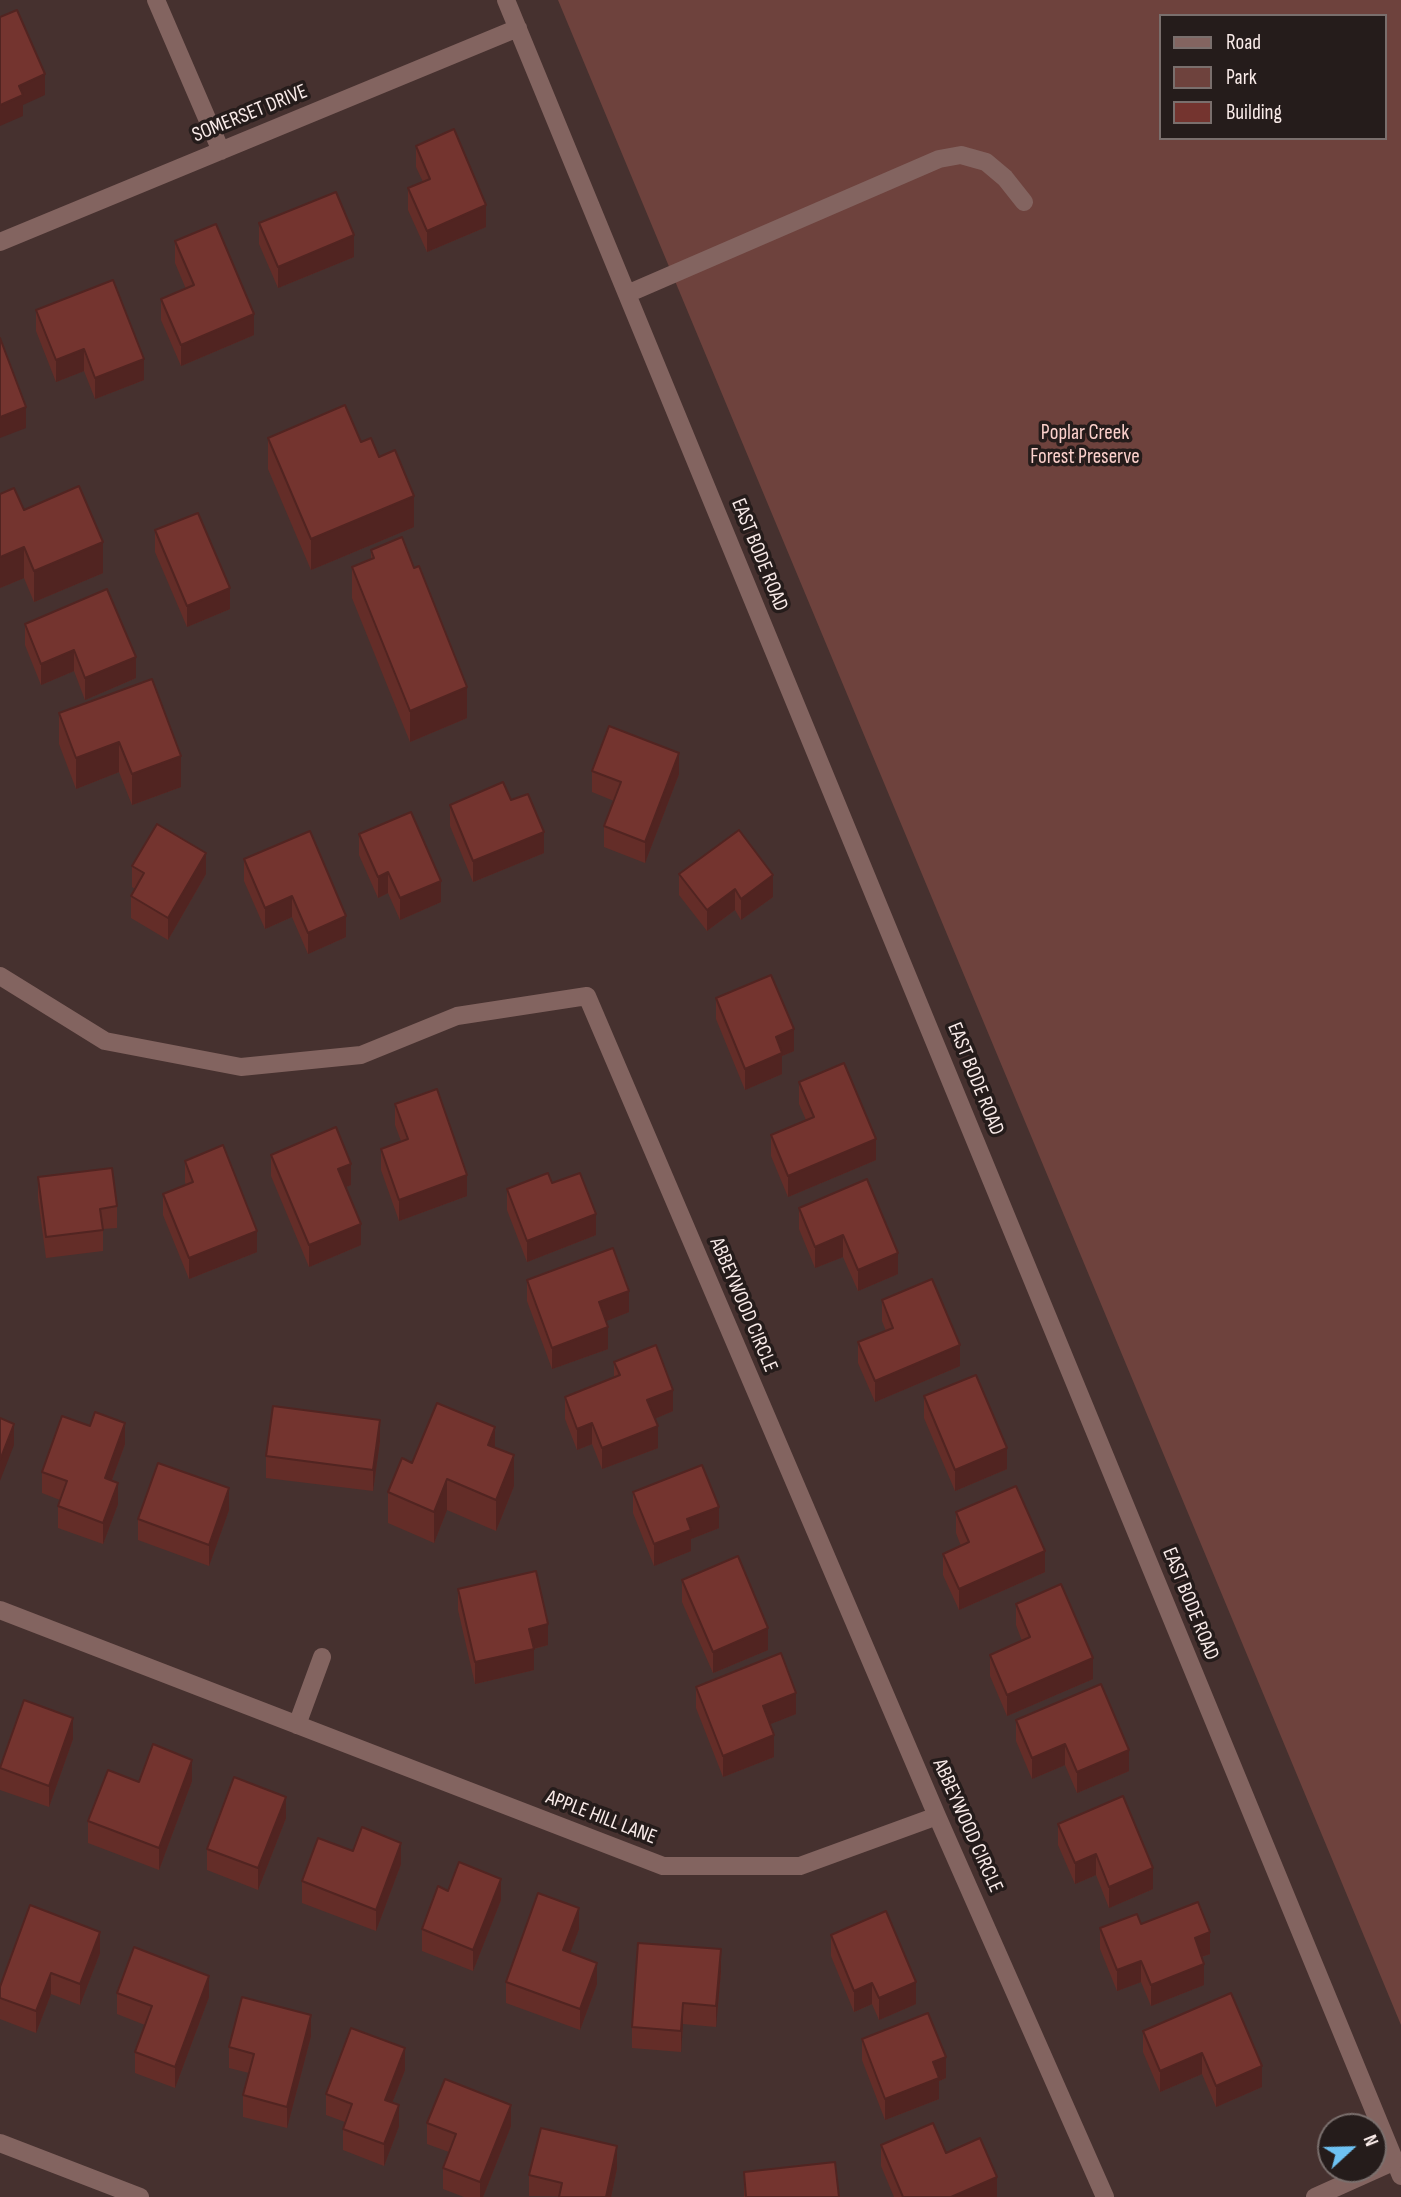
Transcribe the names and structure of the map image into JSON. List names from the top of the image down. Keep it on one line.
{"streets":{"street":["SOMERSET DRIVE","EAST BODE ROAD","ABBEYWOOD CIRCLE","APPLE HILL LANE"]},"crossings":[["SOMERSET DRIVE","EAST BODE ROAD"],["ABBEYWOOD CIRCLE","APPLE HILL LANE"]],"parks":["Poplar Creek Forest Preserve"],"legend":["Road","Park","Building"],"north":"right"}
